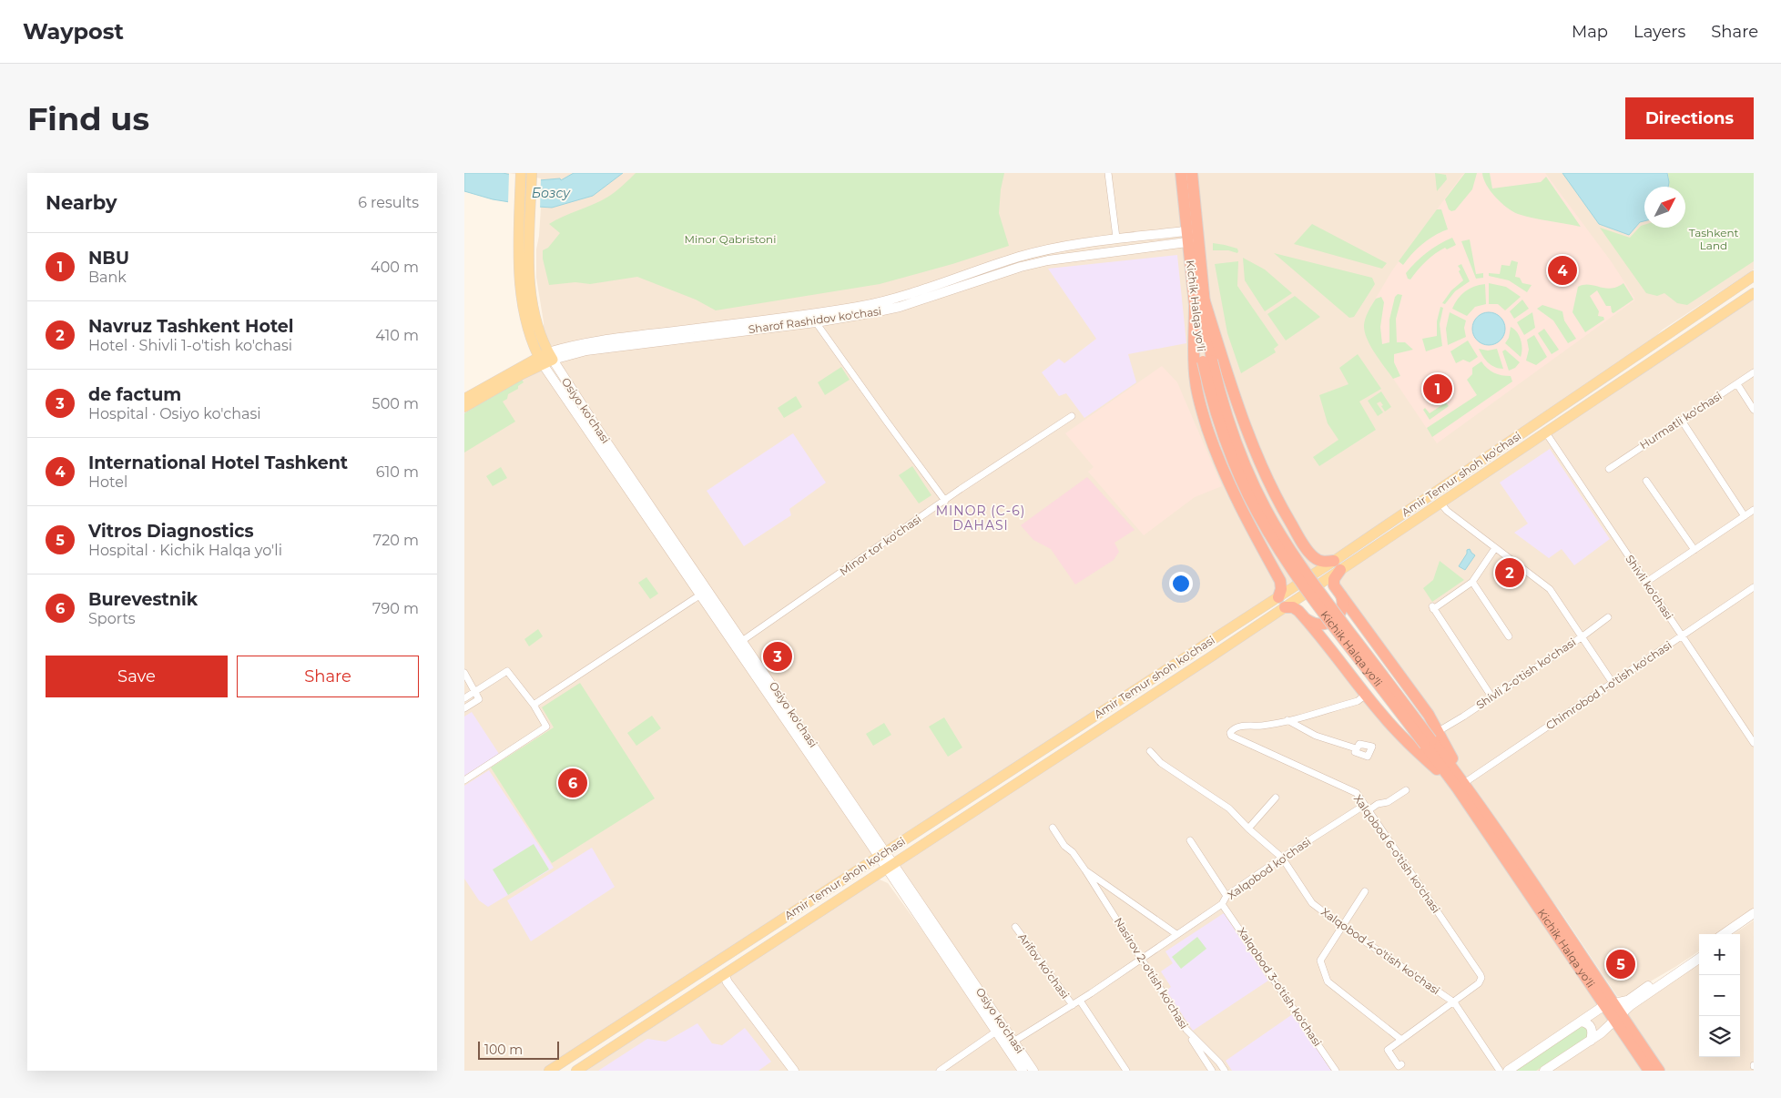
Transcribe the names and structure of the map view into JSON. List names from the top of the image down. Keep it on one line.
{"streets":{"highway":["Kichik Halqa yo'li"],"main road":["Sharof Rashidov ko'chasi","Osiyo ko'chasi","Amir Temur shoh ko'chasi"],"street":["Hurmatli ko'chasi","Minor tor ko'chasi","Shivli ko'chasi","Shivli 2-o'tish ko'chasi","Chimrobod 1-o'tish ko'chasi","Xalqobod 6-o'tish ko'chasi","Xalqobod ko'chasi","Xalqobod 4-o'tish ko'chasi","Arifov ko‘chasi","Nasirov 2-o'tish ko'chasi","Xalqobod 3-o'tish ko'chasi"]},"crossings":[["Kichik Halqa yo'li","Sharof Rashidov ko'chasi"],["Kichik Halqa yo'li","Shivli 2-o'tish ko'chasi"],["Kichik Halqa yo'li","Chimrobod 1-o'tish ko'chasi"],["Sharof Rashidov ko'chasi","Osiyo ko'chasi"],["Osiyo ko'chasi","Amir Temur shoh ko'chasi"],["Osiyo ko'chasi","Minor tor ko'chasi"],["Osiyo ko'chasi","Xalqobod ko'chasi"],["Amir Temur shoh ko'chasi","Shivli ko'chasi"],["Shivli ko'chasi","Chimrobod 1-o'tish ko'chasi"],["Xalqobod 6-o'tish ko'chasi","Xalqobod ko'chasi"],["Xalqobod 6-o'tish ko'chasi","Xalqobod 4-o'tish ko'chasi"],["Xalqobod ko'chasi","Xalqobod 4-o'tish ko'chasi"],["Xalqobod ko'chasi","Arifov ko‘chasi"],["Xalqobod ko'chasi","Nasirov 2-o'tish ko'chasi"],["Xalqobod ko'chasi","Xalqobod 3-o'tish ko'chasi"]],"districts":["MINOR (C-6) DAHASI"],"water":["Бозсу"],"parks":["Tashkent Land","Minor Qabristoni"],"scale_bar":"100 m","north":"top right","page":{"header":"Waypost","nav":["Map","Layers","Share"],"buttons":["Directions",["Save","Share"]],"title":"Find us","heading":["Nearby","6 results"],"list":[{"mark":"1","name":"NBU","note":"Bank","value":"400 m"},{"mark":"2","name":"Navruz Tashkent Hotel","note":"Hotel · Shivli 1-o'tish ko'chasi","value":"410 m"},{"mark":"3","name":"de factum","note":"Hospital · Osiyo ko'chasi","value":"500 m"},{"mark":"4","name":"International Hotel Tashkent","note":"Hotel","value":"610 m"},{"mark":"5","name":"Vitros Diagnostics","note":"Hospital · Kichik Halqa yo'li","value":"720 m"},{"mark":"6","name":"Burevestnik","note":"Sports","value":"790 m"}],"pins":["4","1","2","3","6","5"],"map_buttons":["+","−"],"scale":"100 m"}}
